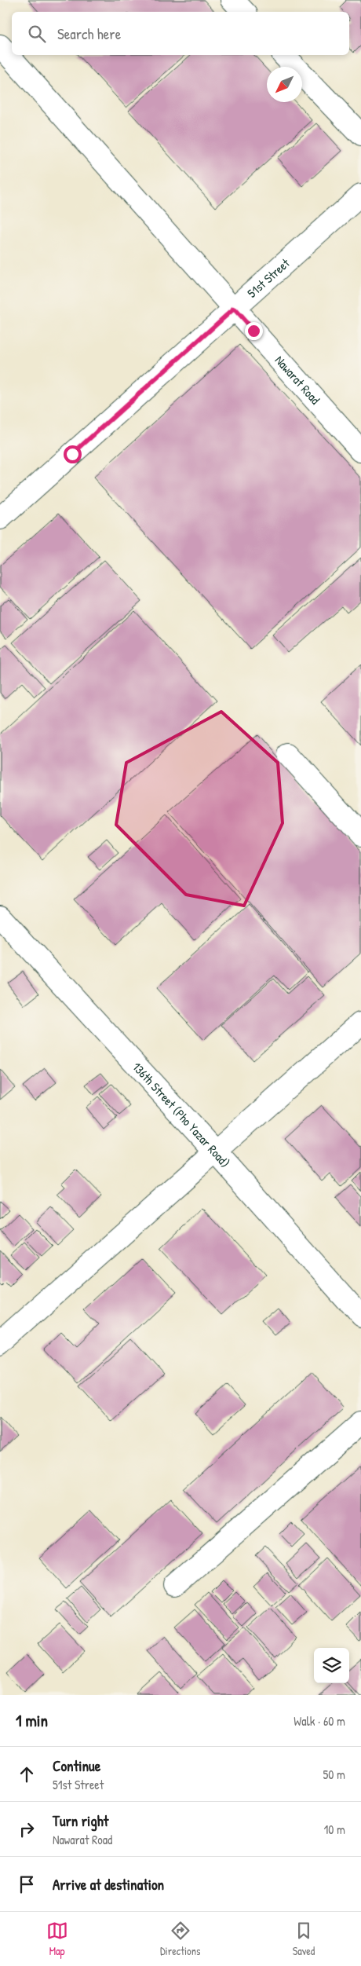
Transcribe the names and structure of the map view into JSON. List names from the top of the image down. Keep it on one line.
{"streets":{"street":["51st Street","Nawarat Road","136th Street (Pho Yazar Road)"]},"crossings":[["51st Street","Nawarat Road"]],"north":"bottom left","page":{"search":"Search here","heading":["1 min","Walk · 60 m"],"list":[["Continue","51st Street","50 m"],["Turn right","Nawarat Road","10 m"],"Arrive at destination"],"nav":["Map","Directions","Saved"]}}
